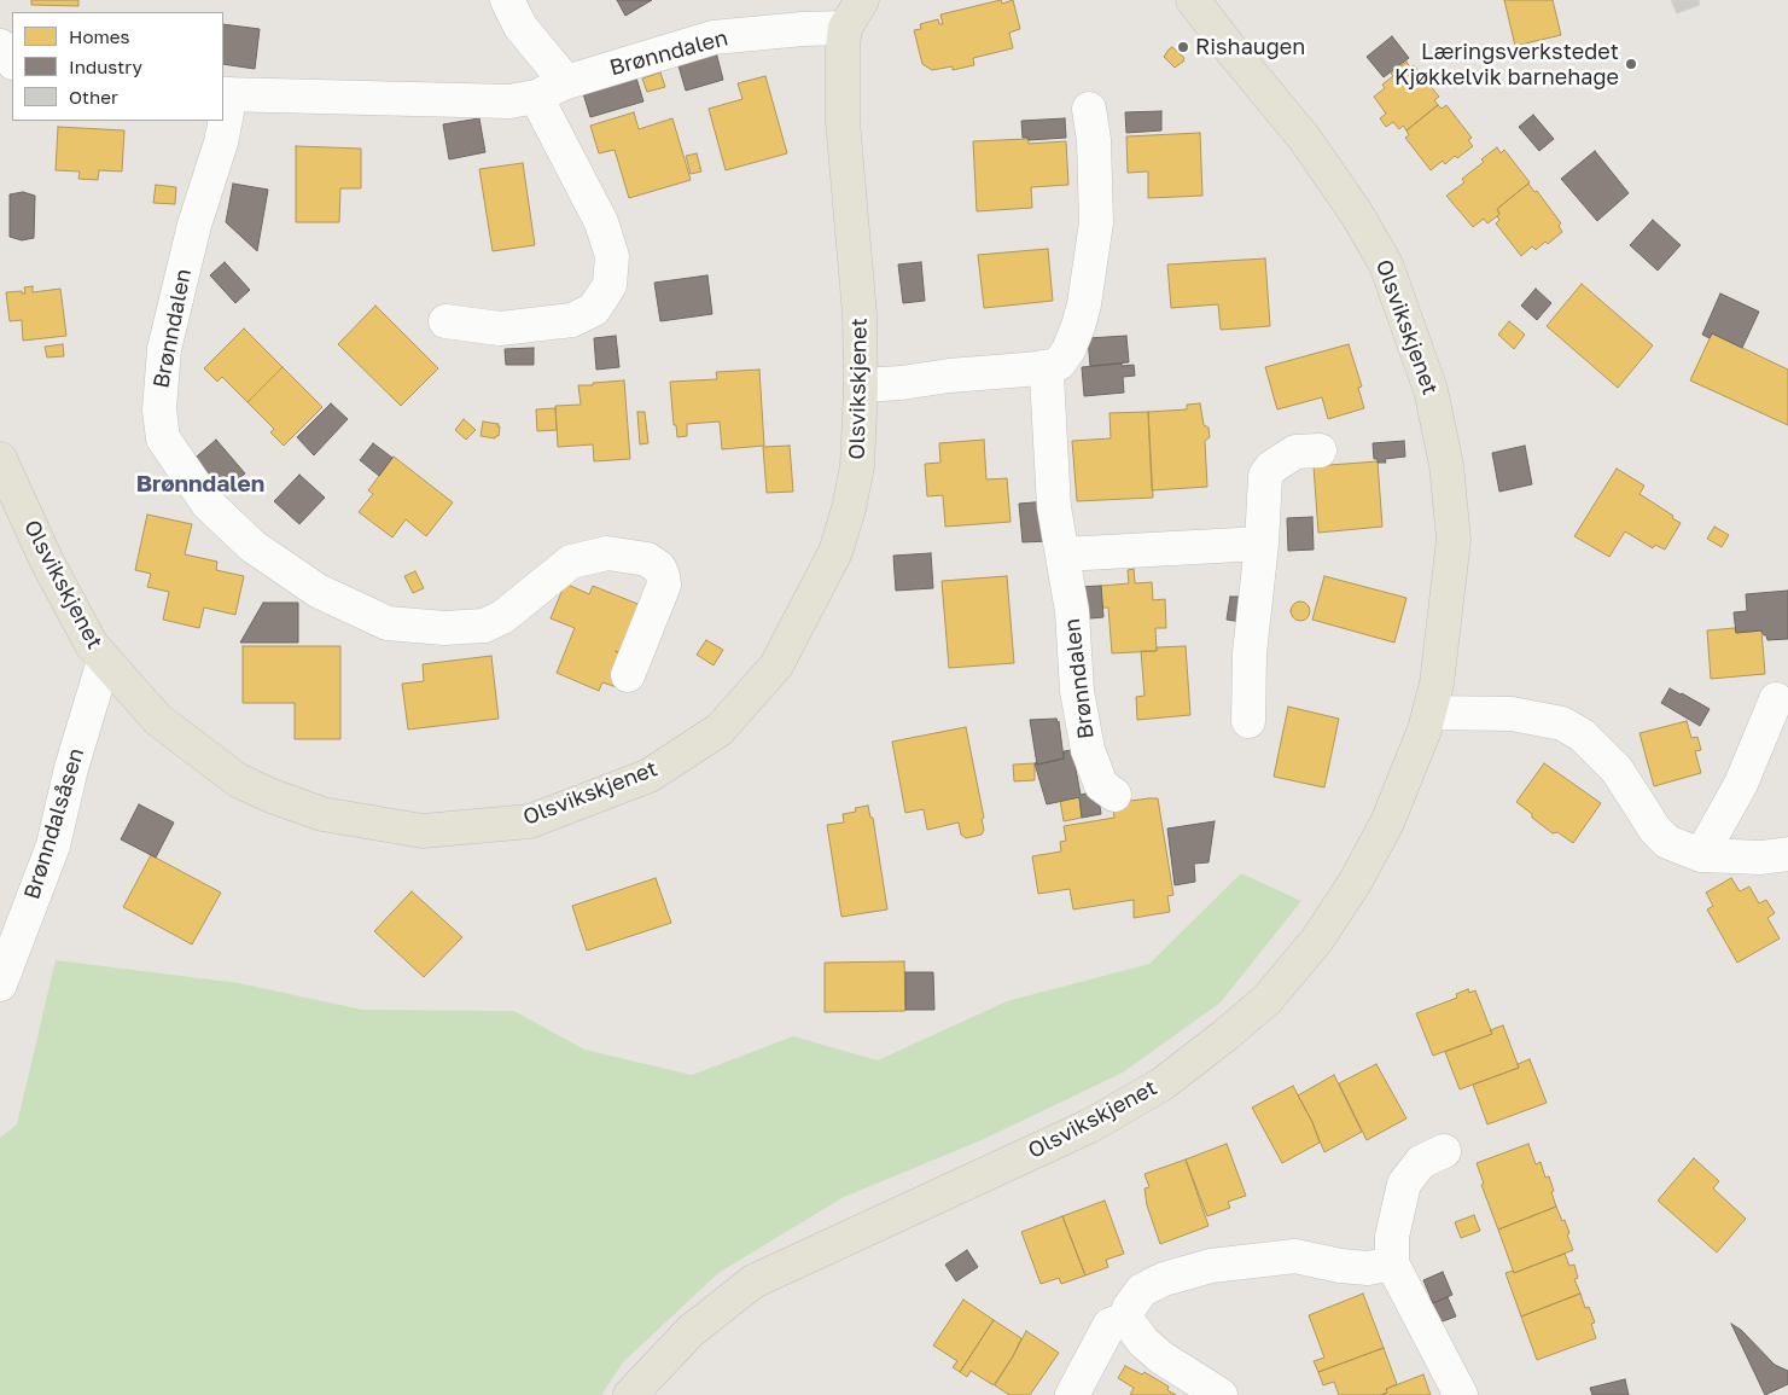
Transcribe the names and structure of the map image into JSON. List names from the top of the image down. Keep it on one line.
{"streets":{"main road":["Olsvikskjenet"],"street":["Brønndalen","Brønndalsåsen"]},"crossings":[["Brønndalen","Olsvikskjenet"],["Olsvikskjenet","Brønndalsåsen"]],"districts":["Brønndalen"],"places":["Rishaugen","Læringsverkstedet Kjøkkelvik barnehage"],"legend":["Homes","Industry","Other"]}
